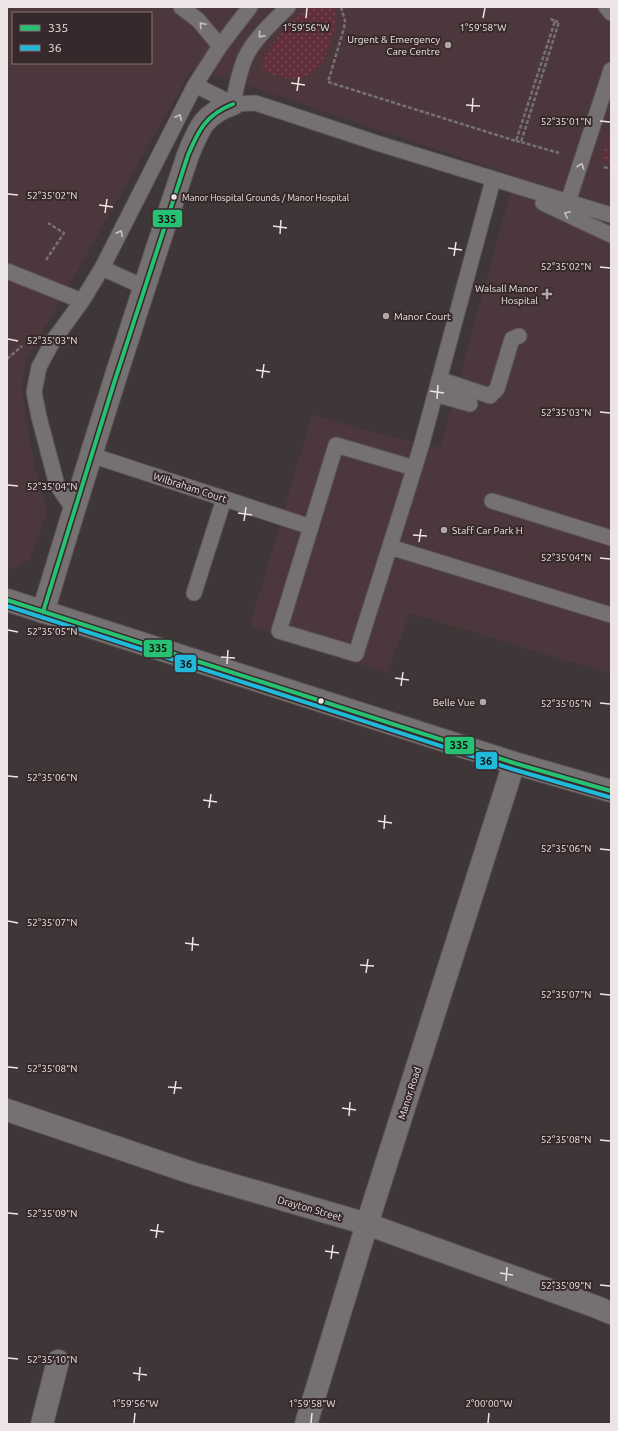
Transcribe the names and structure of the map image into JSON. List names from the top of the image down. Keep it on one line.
{"streets":{"street":["Manor Road","Drayton Street"],"lane":["Wilbraham Court"]},"crossings":[["Manor Road","Drayton Street"]],"places":{"other":["Urgent & Emergency Care Centre","Manor Hospital Grounds / Manor Hospital","Manor Court","Staff Car Park H","Belle Vue"],"health":["Walsall Manor Hospital"]},"lines":["transit line 335","transit line 36"],"legend":["335","36"],"coordinates":["1°59'56\"W","1°59'58\"W","52°35'01\"N","52°35'02\"N","52°35'03\"N","52°35'04\"N","52°35'05\"N","52°35'06\"N","52°35'07\"N","52°35'08\"N","52°35'09\"N","52°35'10\"N","2°00'00\"W"]}
